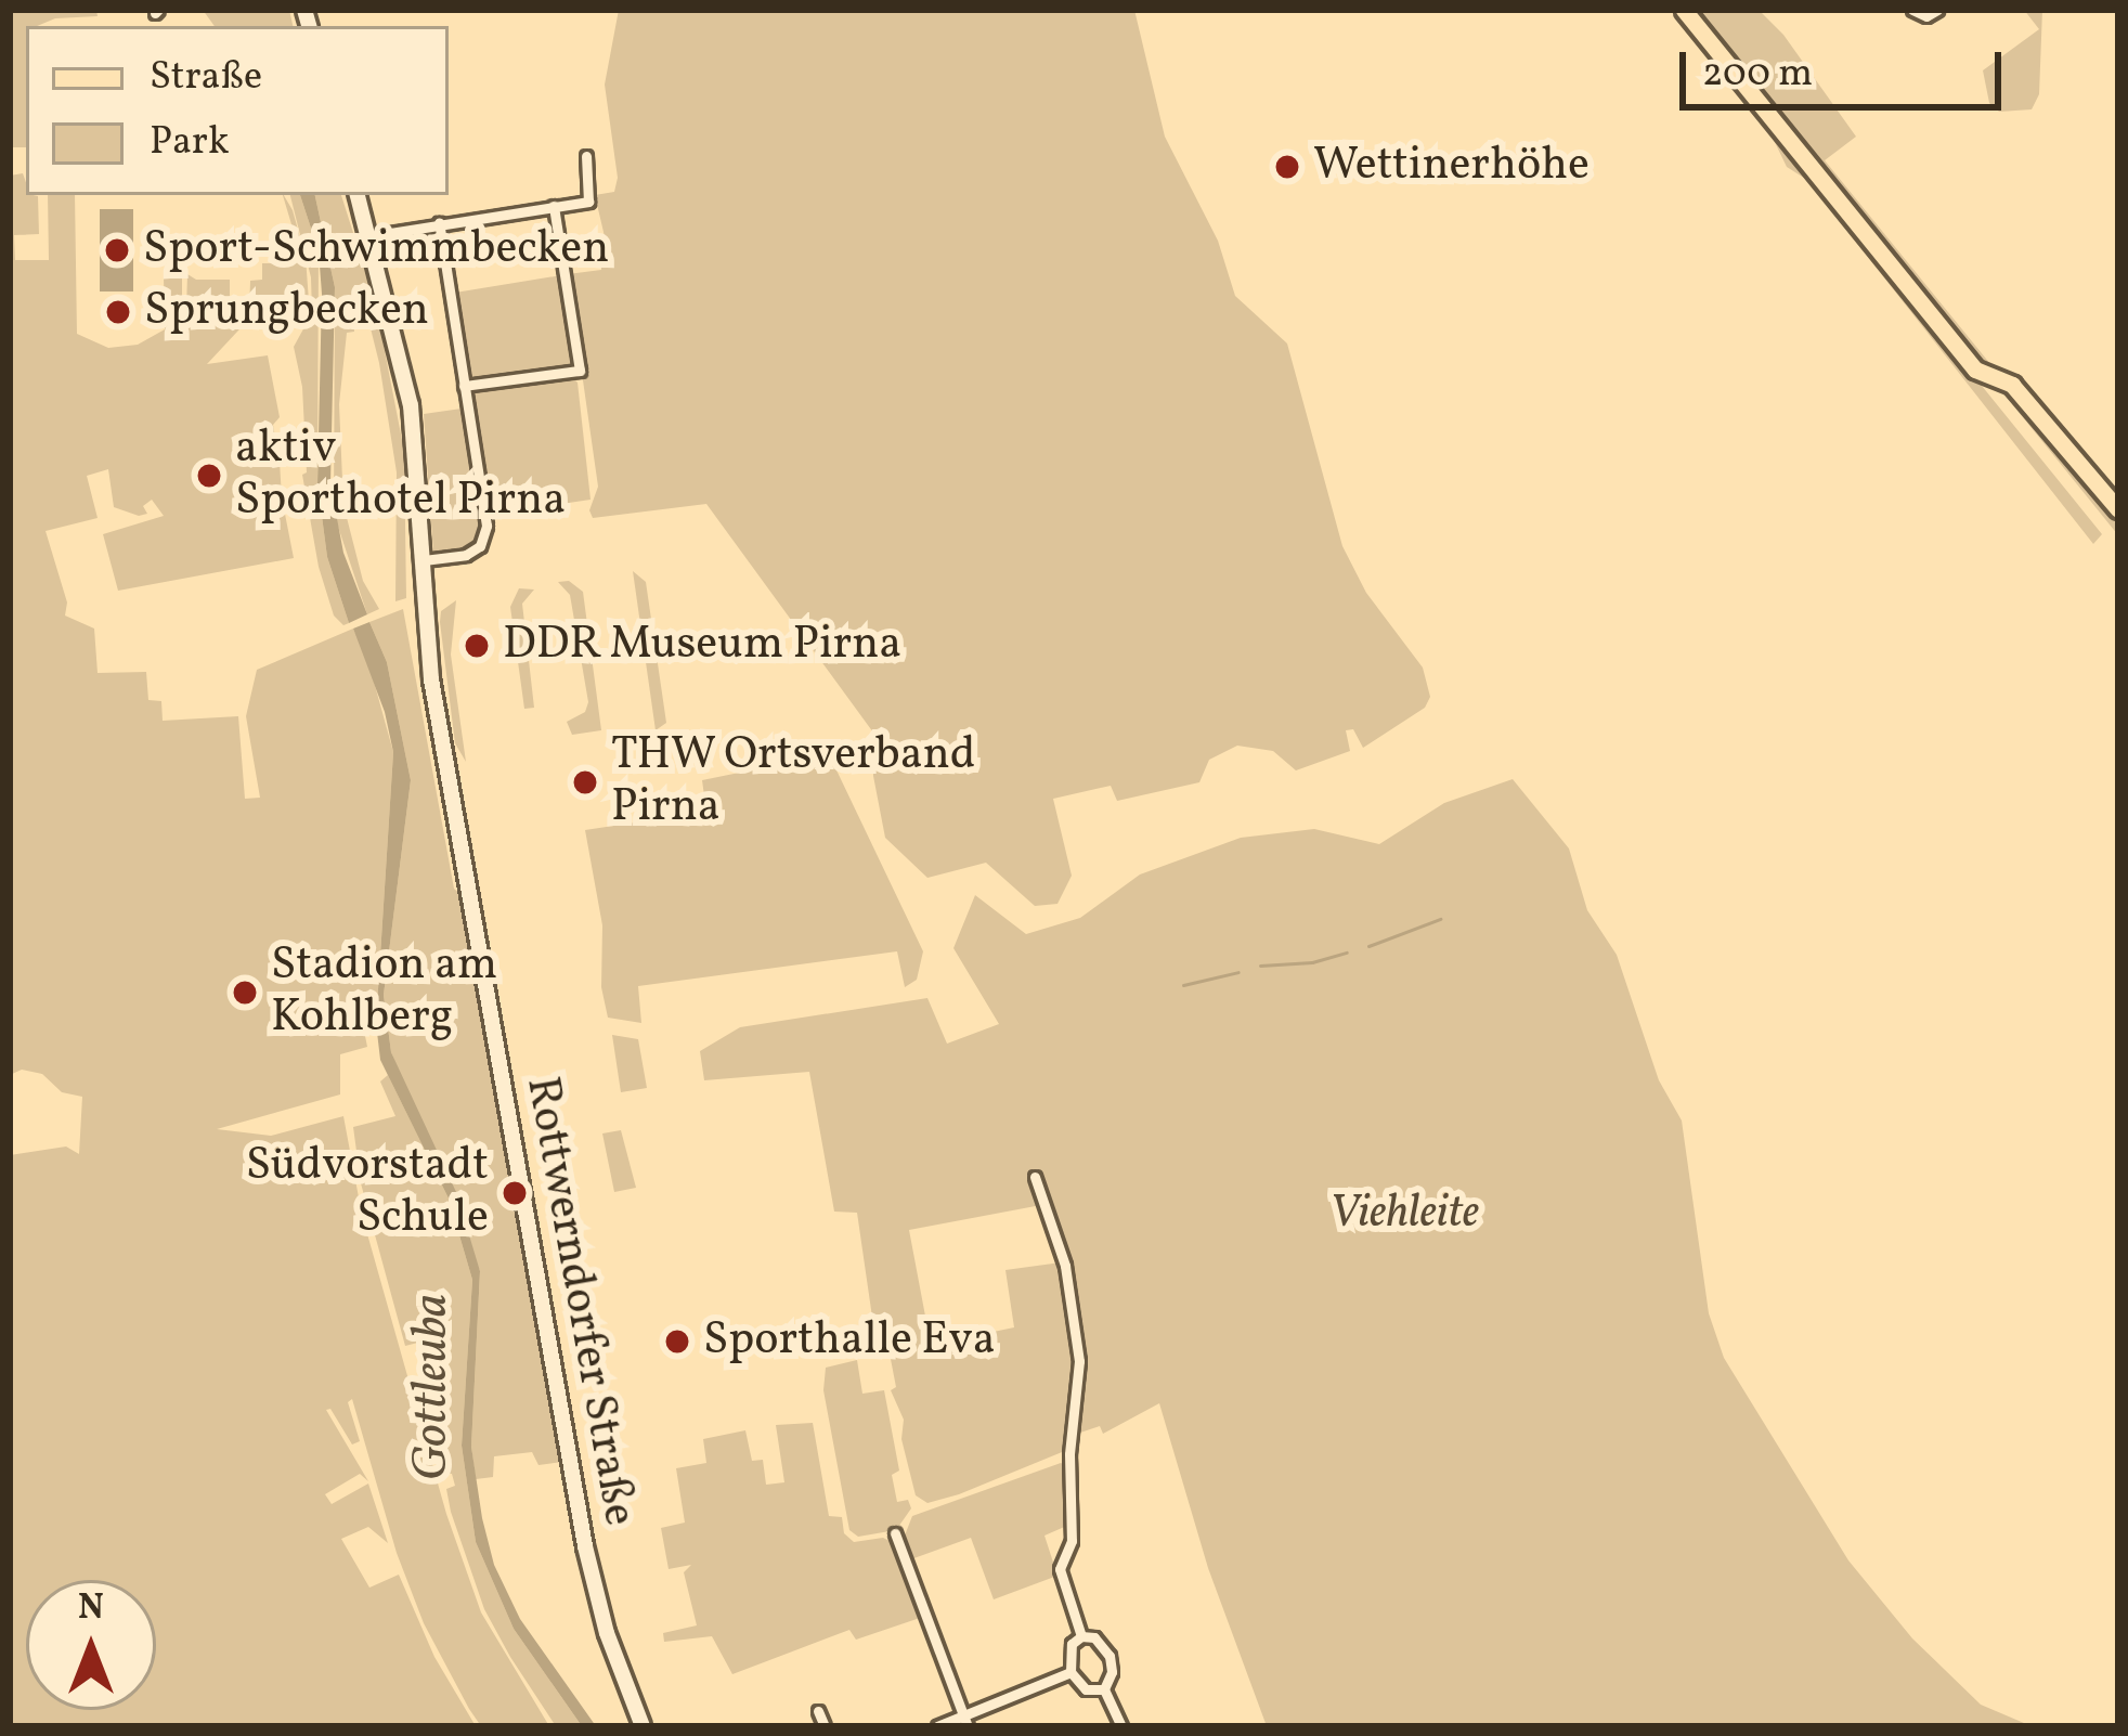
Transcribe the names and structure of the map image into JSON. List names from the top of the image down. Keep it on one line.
{"streets":{"main road":["Rottwerndorfer Straße"]},"water":["Gottleuba"],"parks":["Viehleite"],"places":["Wettinerhöhe","Sport-Schwimmbecken","Sprungbecken","aktiv Sporthotel Pirna","DDR Museum Pirna","THW Ortsverband Pirna","Stadion am Kohlberg","Südvorstadt Schule","Sporthalle Eva"],"legend":["Straße","Park"],"scale_bar":"200 m","north":"top"}
